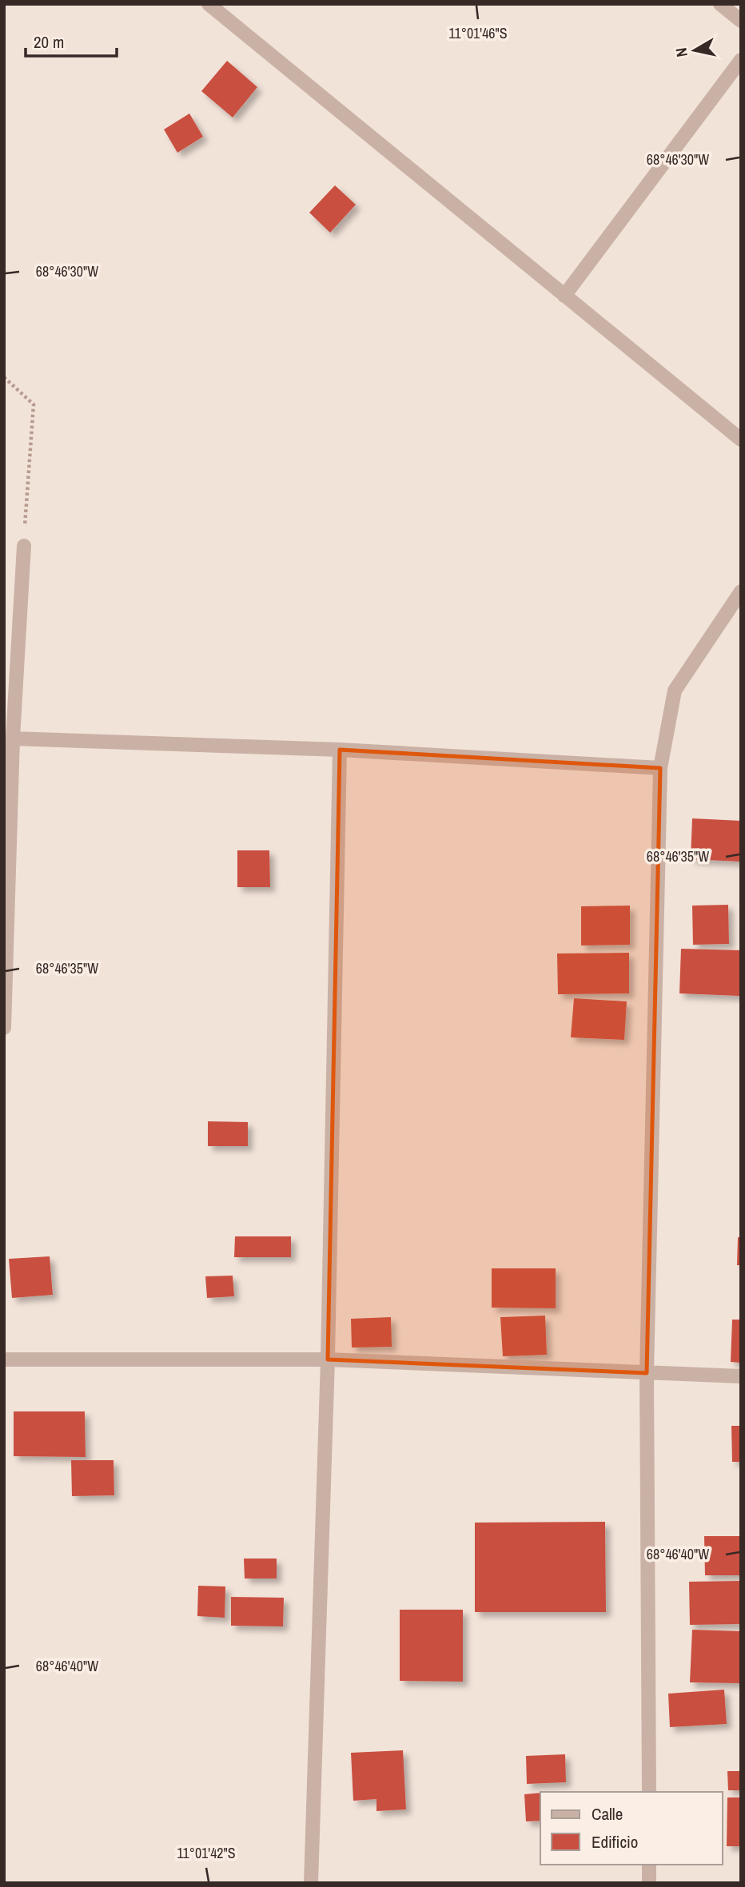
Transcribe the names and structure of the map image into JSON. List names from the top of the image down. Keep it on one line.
{"legend":["Calle","Edificio"],"scale_bar":"20 m","north":"left","coordinates":["11°01'46\"S","68°46'30\"W","68°46'35\"W","68°46'40\"W","11°01'42\"S"]}
